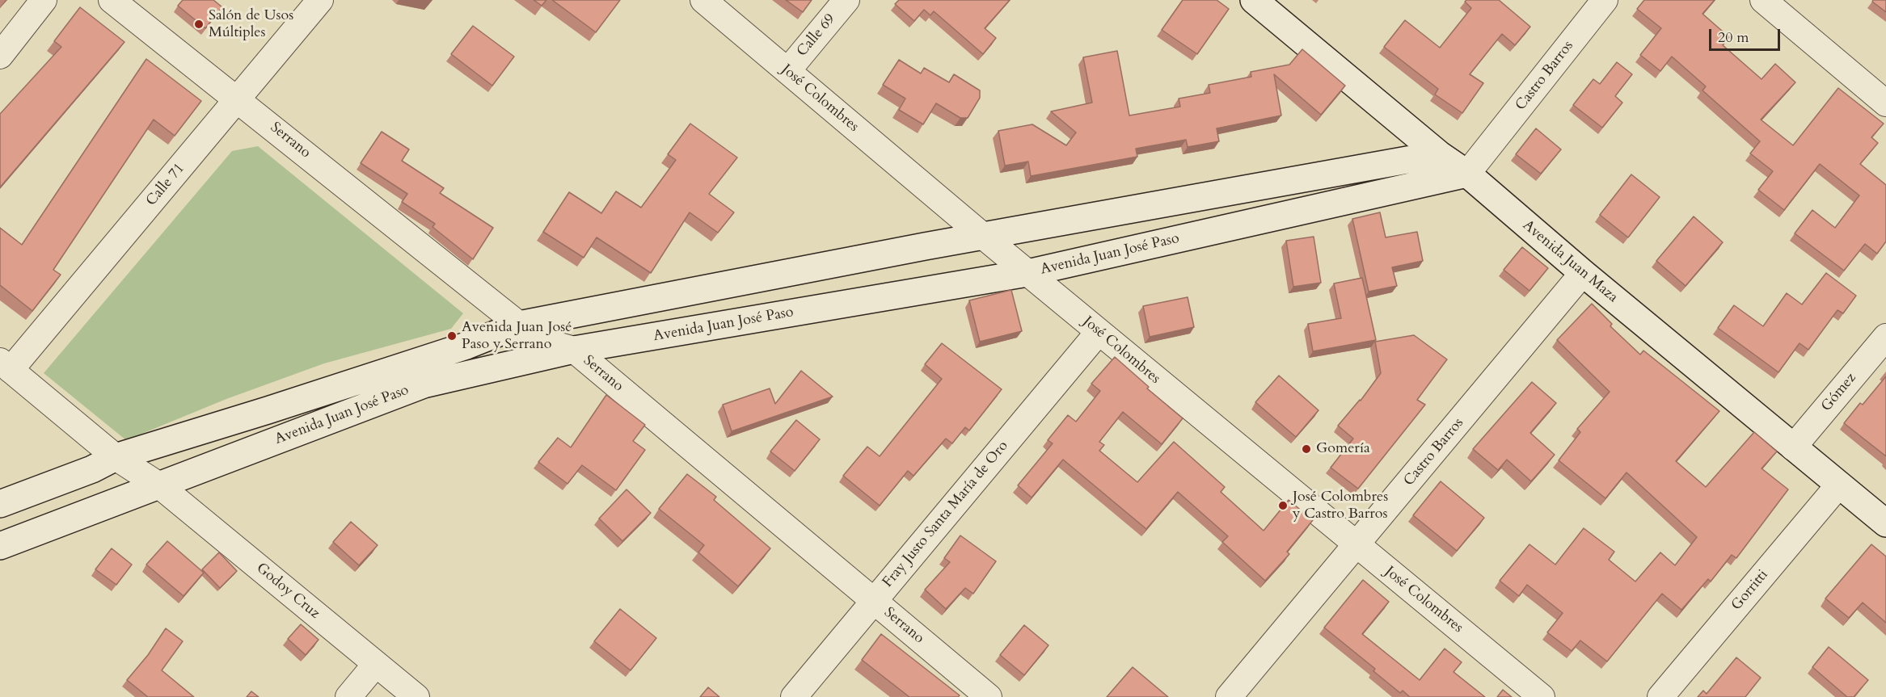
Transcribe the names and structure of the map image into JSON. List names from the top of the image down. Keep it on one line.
{"streets":{"main road":["Avenida Juan José Paso","Avenida Juan Maza"],"street":["Calle 69","Castro Barros","José Colombres","Serrano","Calle 71","Gómez","Fray Justo Santa María de Oro","Gorritti","Godoy Cruz"]},"crossings":[["Calle 69","José Colombres"],["Castro Barros","José Colombres"],["Castro Barros","Avenida Juan José Paso"],["Castro Barros","Avenida Juan Maza"],["José Colombres","Avenida Juan José Paso"],["José Colombres","Fray Justo Santa María de Oro"],["Serrano","Calle 71"],["Serrano","Avenida Juan José Paso"],["Serrano","Fray Justo Santa María de Oro"],["Avenida Juan José Paso","Avenida Juan Maza"],["Avenida Juan José Paso","Godoy Cruz"],["Avenida Juan Maza","Gómez"],["Avenida Juan Maza","Gorritti"]],"places":["Salón de Usos Múltiples","Avenida Juan José Paso y Serrano","Gomería","José Colombres y Castro Barros"],"scale_bar":"20 m"}
